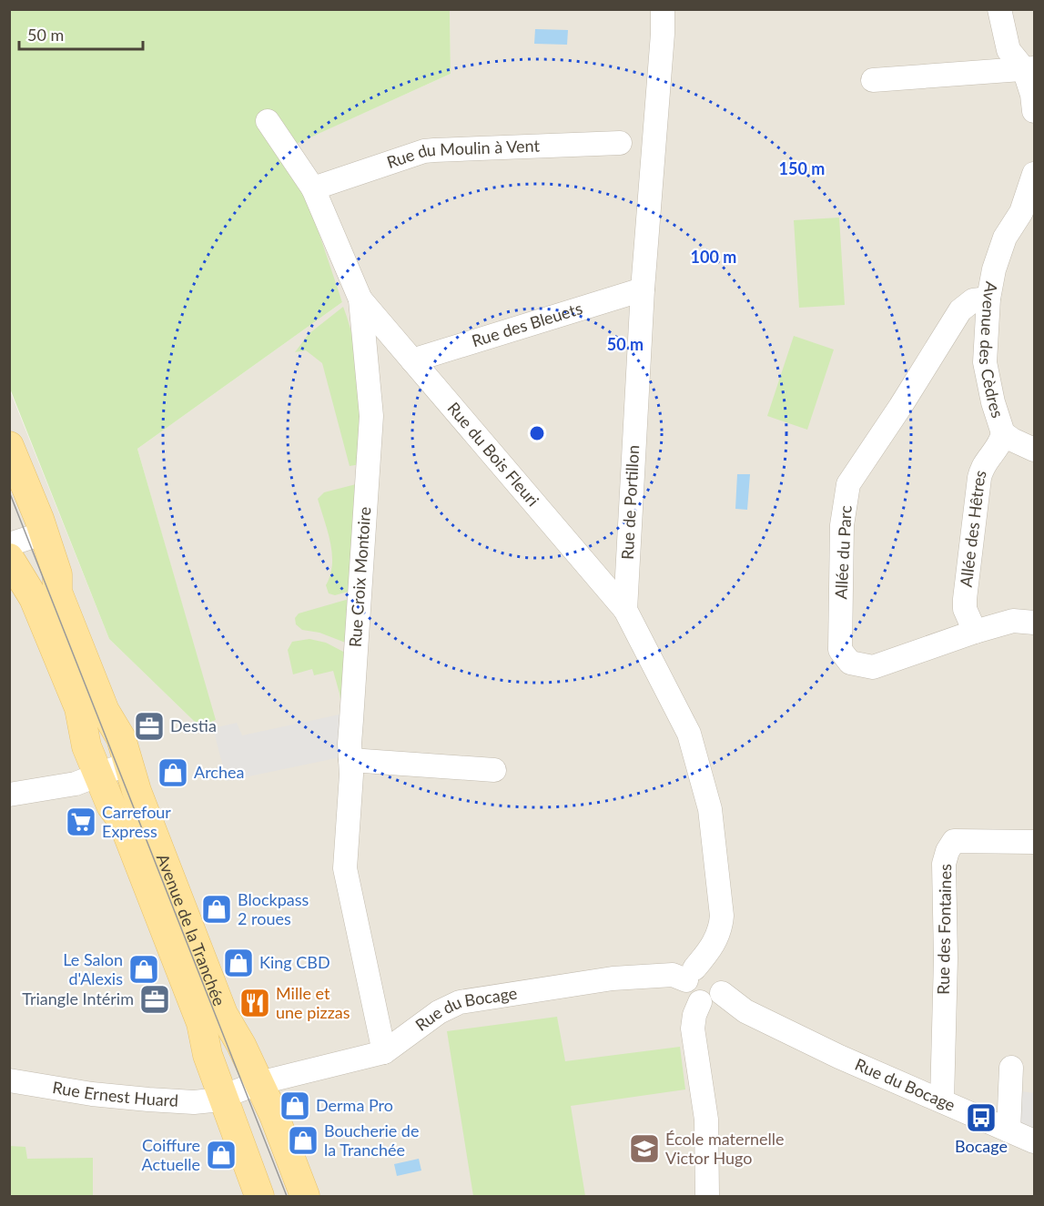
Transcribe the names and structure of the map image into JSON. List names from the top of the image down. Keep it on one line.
{"streets":{"main road":["Avenue de la Tranchée"],"street":["Rue du Moulin à Vent","Rue des Bleuets","Avenue des Cèdres","Rue du Bois Fleuri","Rue de Portillon","Allée des Hêtres","Allée du Parc","Rue Croix Montoire","Rue des Fontaines","Rue du Bocage","Rue Ernest Huard"]},"crossings":[["Rue du Moulin à Vent","Rue Croix Montoire"],["Rue des Bleuets","Rue du Bois Fleuri"],["Rue des Bleuets","Rue de Portillon"],["Avenue des Cèdres","Allée des Hêtres"],["Avenue des Cèdres","Allée du Parc"],["Rue du Bois Fleuri","Rue de Portillon"],["Rue du Bois Fleuri","Rue Croix Montoire"],["Allée des Hêtres","Allée du Parc"],["Rue Croix Montoire","Rue du Bocage"],["Rue des Fontaines","Rue du Bocage"],["Avenue de la Tranchée","Rue du Bocage"],["Avenue de la Tranchée","Rue Ernest Huard"],["Rue du Bocage","Rue Ernest Huard"]],"places":{"office":["Destia","Triangle Intérim"],"shop":["Archea","Blockpass 2 roues","King CBD","Le Salon d'Alexis","Derma Pro","Boucherie de la Tranchée","Coiffure Actuelle"],"supermarket":["Carrefour Express"],"restaurant":["Mille et une pizzas"],"bus stop":["Bocage"],"school or university":["École maternelle Victor Hugo"]},"scale_bar":"50 m","rings":["150 m","100 m","50 m"]}
